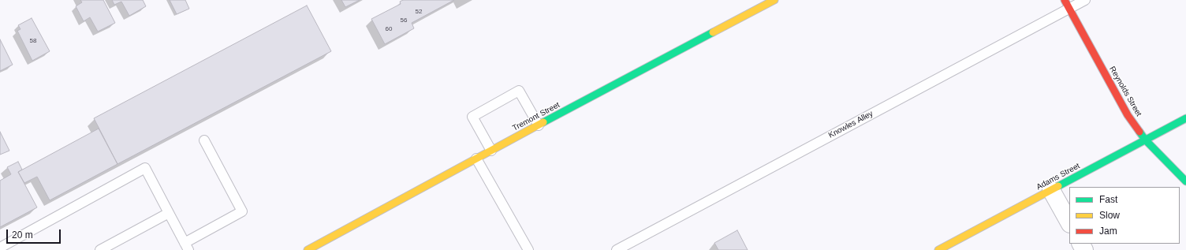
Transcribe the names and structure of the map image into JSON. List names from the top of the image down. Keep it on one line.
{"streets":{"street":["Reynolds Street","Tremont Street","Adams Street"],"lane":["Knowles Alley"]},"crossings":[["Reynolds Street","Knowles Alley"],["Reynolds Street","Adams Street"]],"house_numbers":["52","56","60","58"],"legend":["Fast","Slow","Jam"],"scale_bar":"20 m"}
